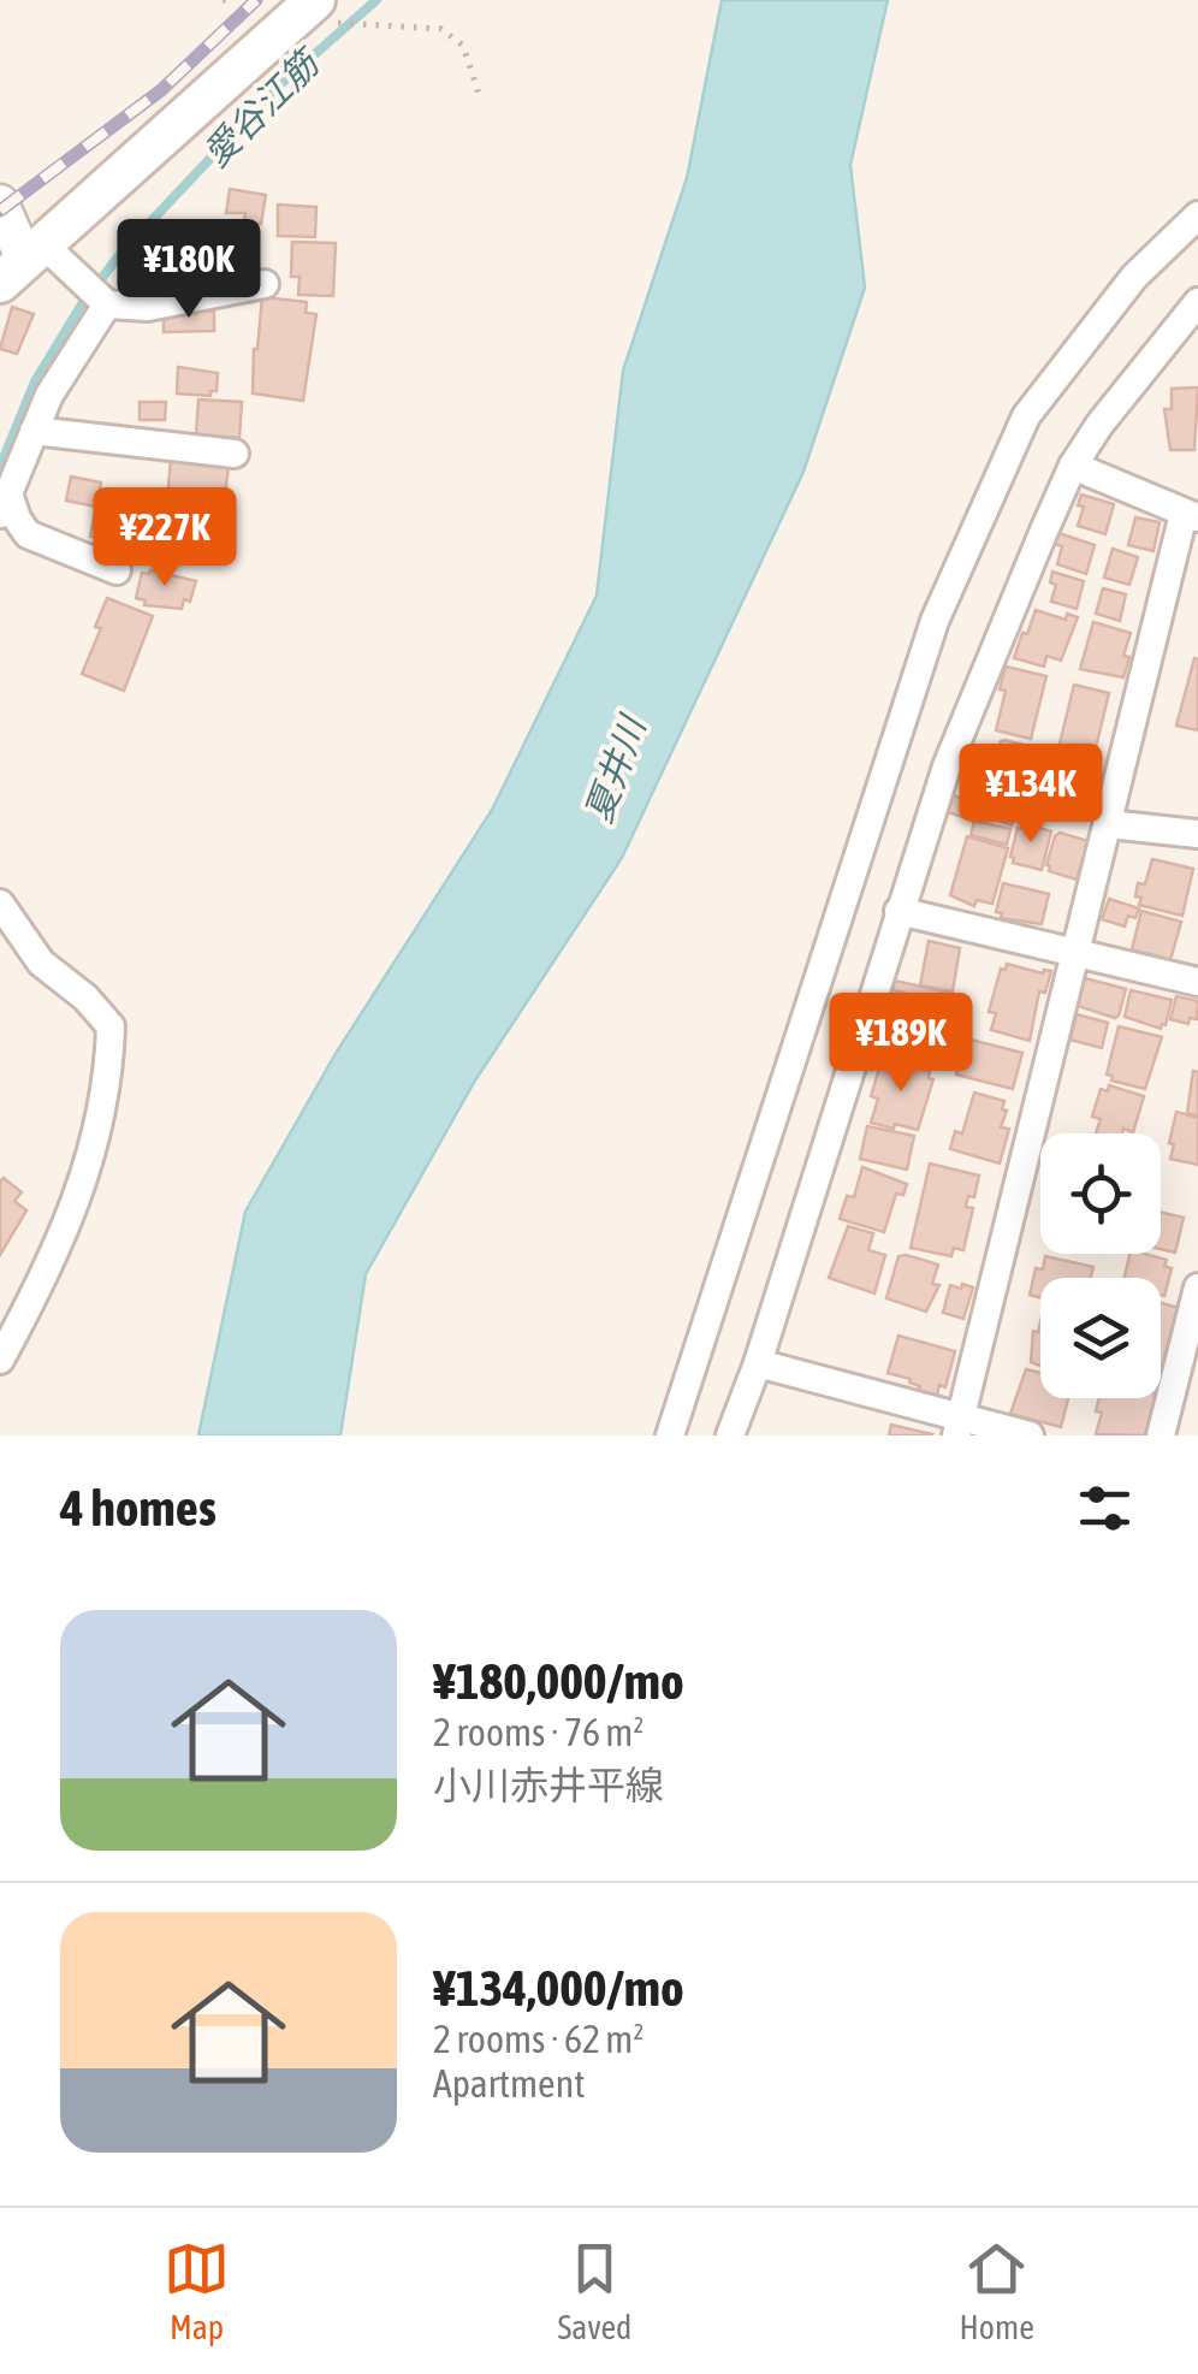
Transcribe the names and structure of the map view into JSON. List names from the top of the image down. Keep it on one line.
{"water":["愛谷江筋","夏井川"],"page":{"price":["¥180K","¥227K","¥134K","¥189K"],"heading":"4 homes","list":[{"name":"¥180,000/mo","note":"2 rooms · 76 m² · 小川赤井平線"},{"name":"¥134,000/mo","note":"2 rooms · 62 m² · Apartment"}],"tabs":["Map","Saved","Home"]}}
